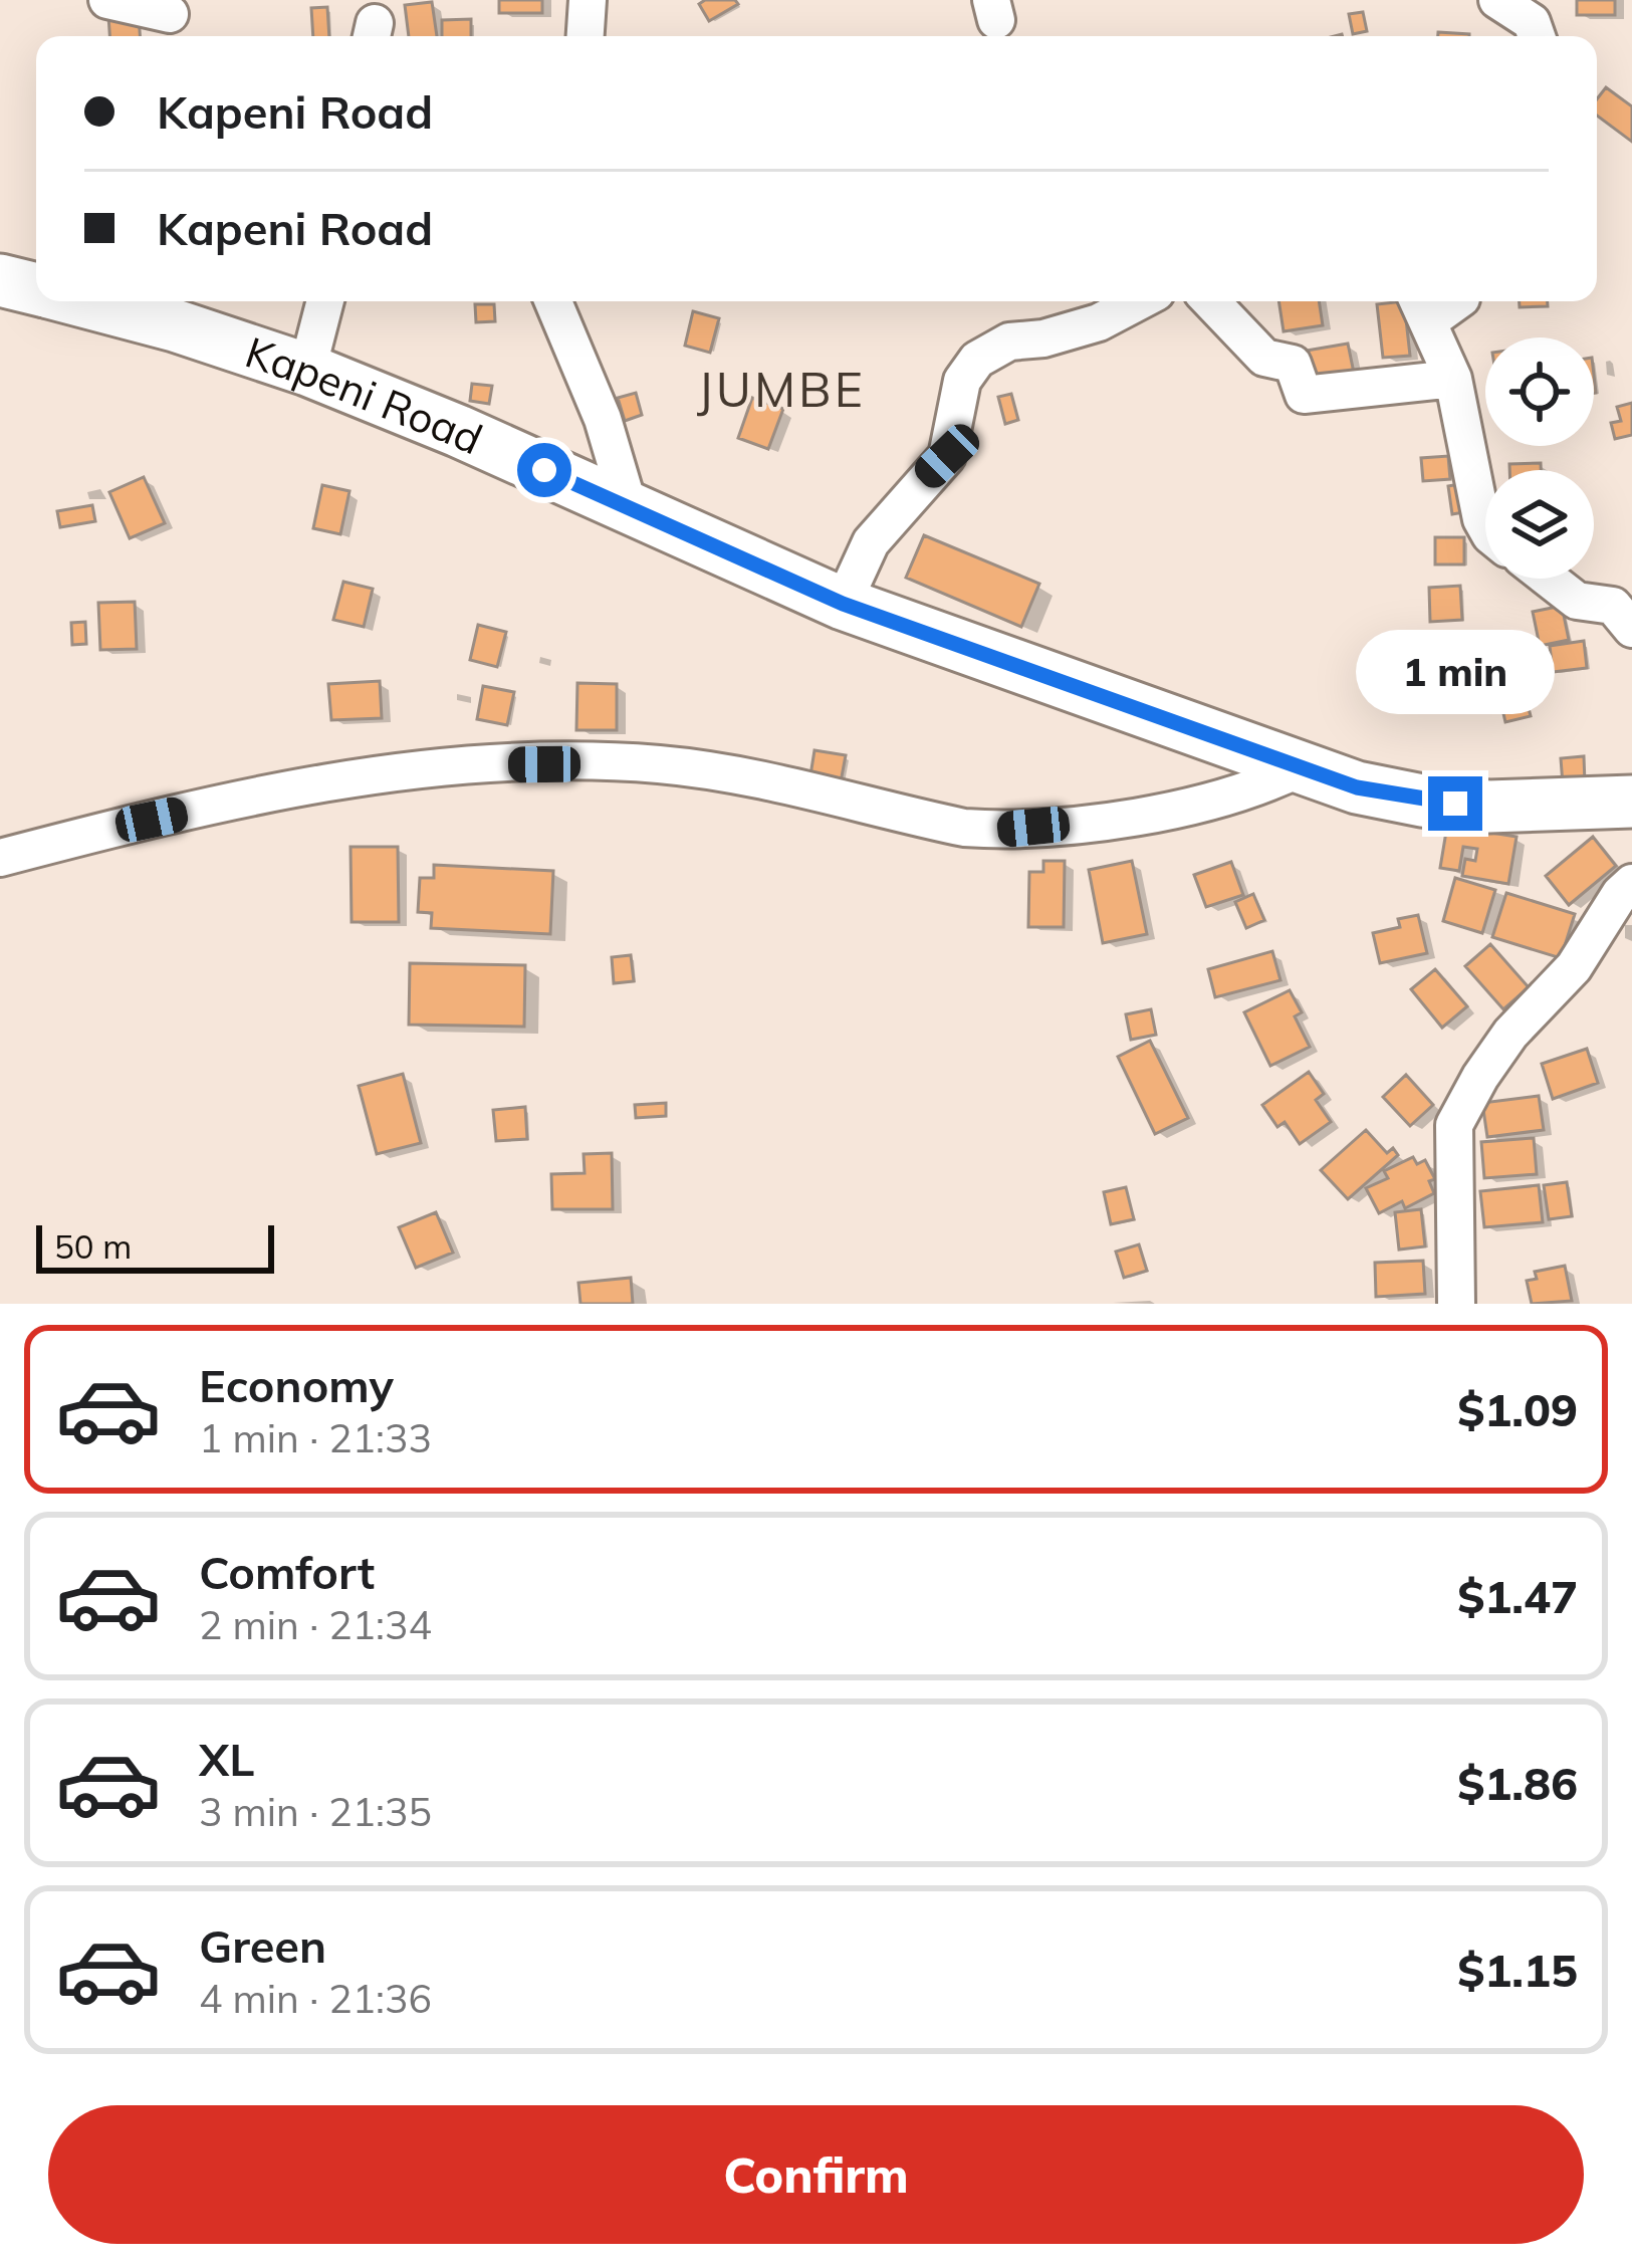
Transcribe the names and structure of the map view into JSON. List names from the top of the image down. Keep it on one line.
{"streets":{"main road":["Kapeni Road"]},"districts":["JUMBE"],"scale_bar":"50 m","page":{"banner":["Kapeni Road","Kapeni Road"],"bubble":"1 min","scale":"50 m","list":[{"name":"Economy","note":"1 min · 21:33","value":"$1.09"},{"name":"Comfort","note":"2 min · 21:34","value":"$1.47"},{"name":"XL","note":"3 min · 21:35","value":"$1.86"},{"name":"Green","note":"4 min · 21:36","value":"$1.15"}],"buttons":"Confirm"}}
